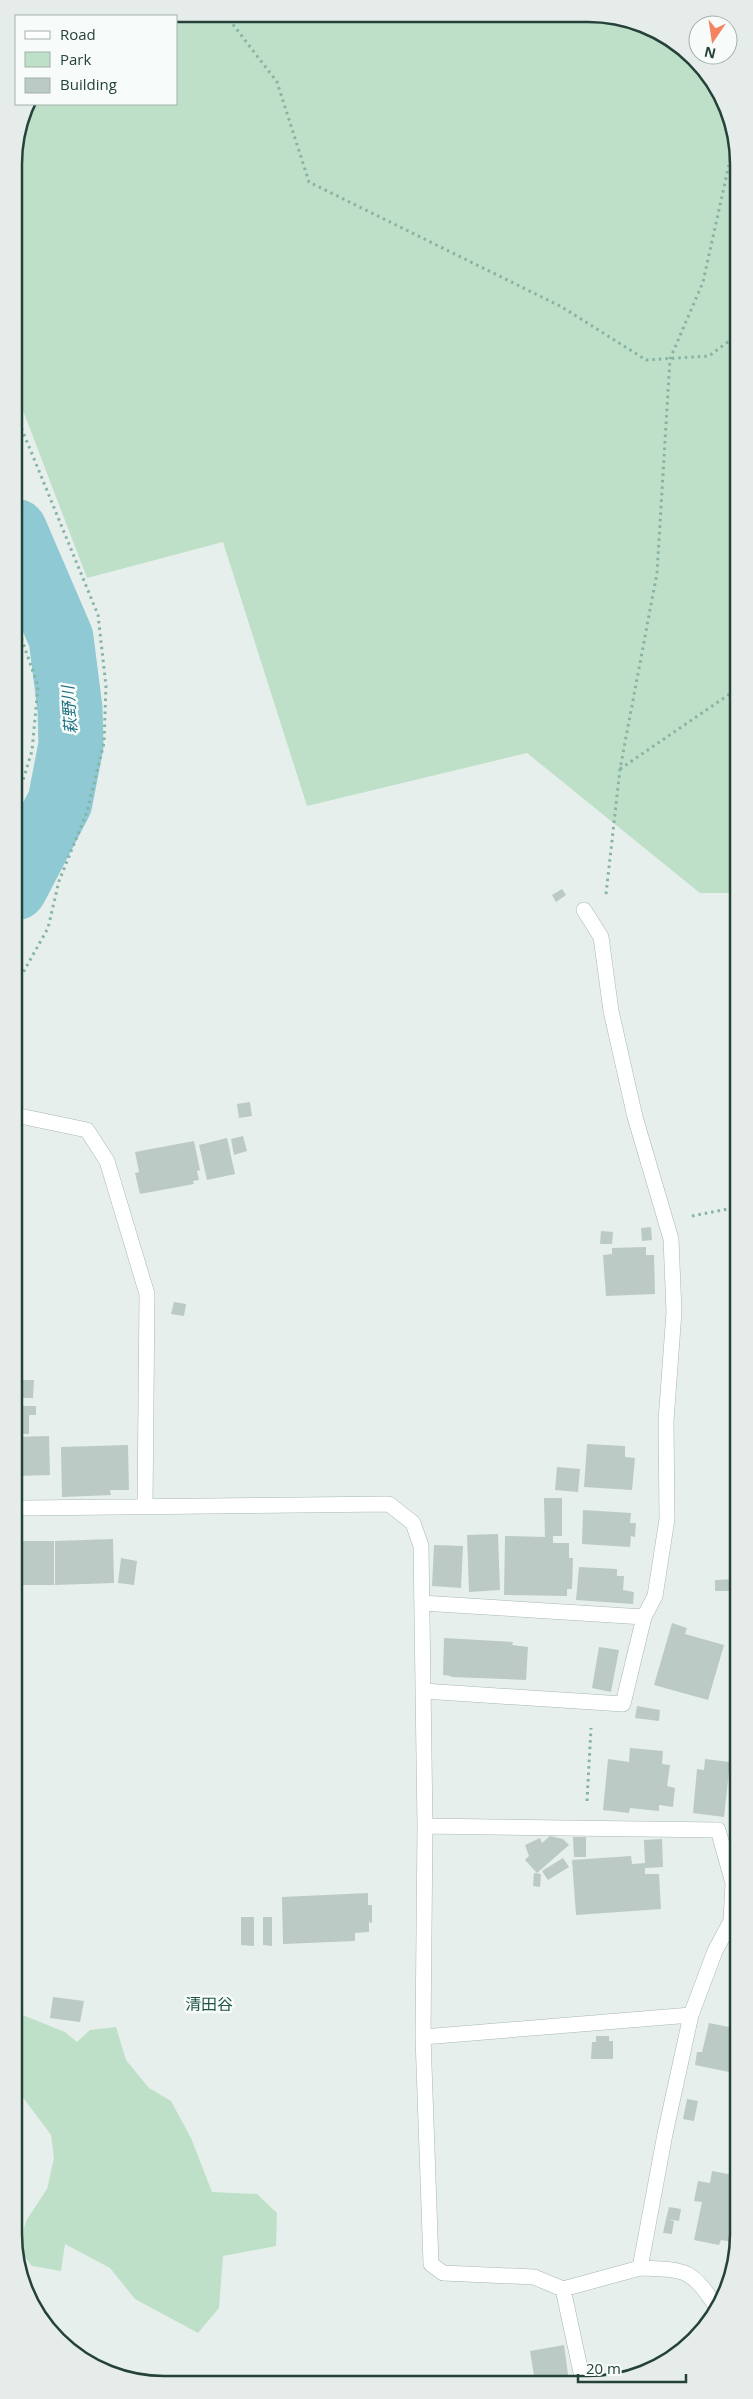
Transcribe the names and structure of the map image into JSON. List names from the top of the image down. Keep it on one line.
{"districts":["清田谷"],"water":["萩野川"],"legend":["Road","Park","Building"],"scale_bar":"20 m","north":"bottom"}
